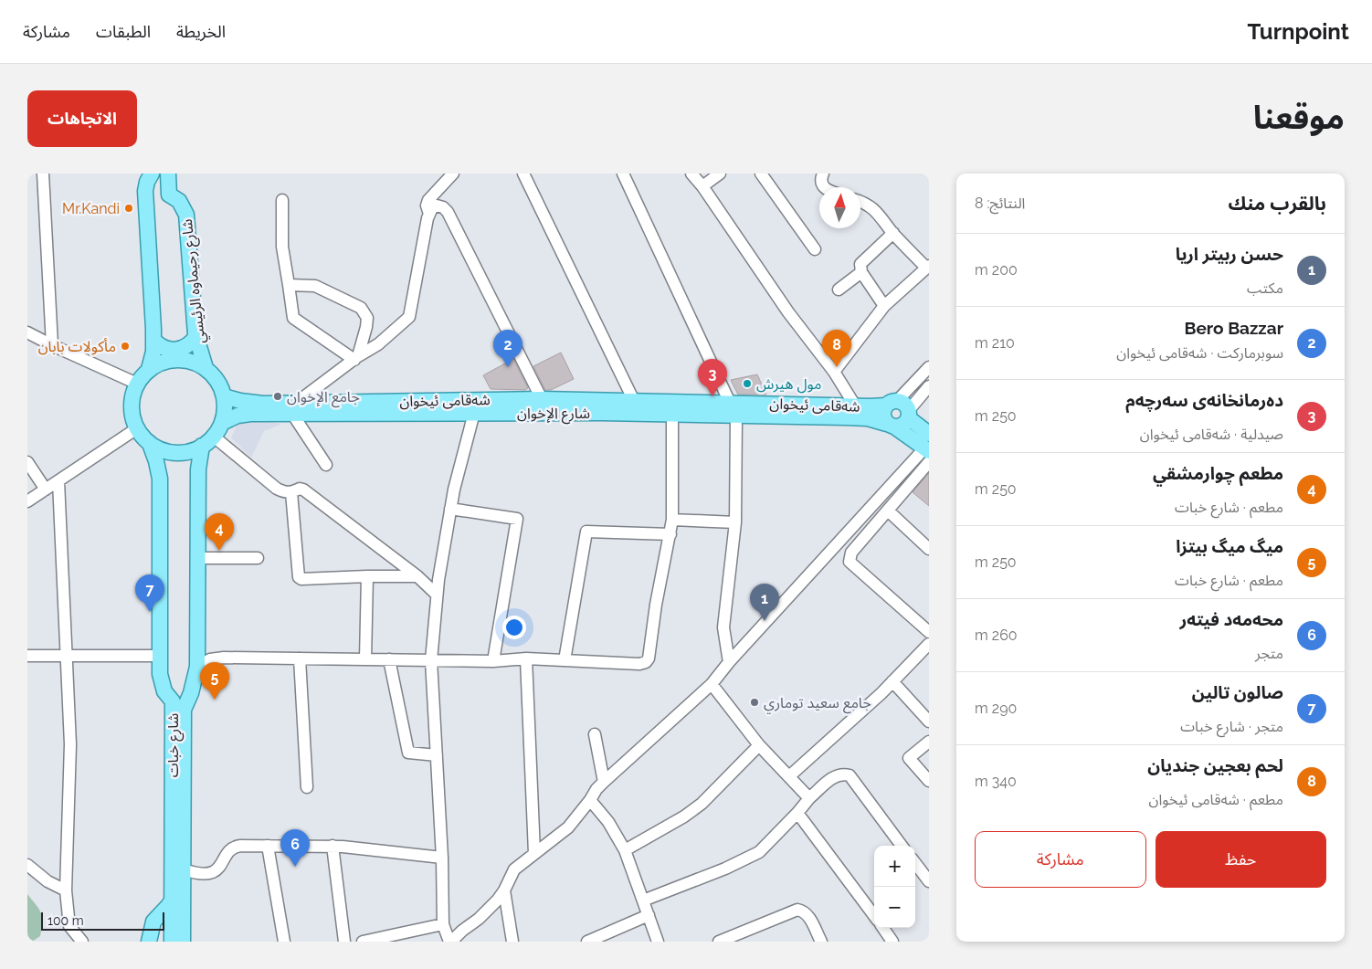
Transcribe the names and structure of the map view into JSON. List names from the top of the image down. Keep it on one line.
{"streets":{"main road":["شارع رحيماوه الرئيسي","شەقامی ئیخوان","شارع الإخوان","شارع خبات"]},"crossings":[["شارع رحيماوه الرئيسي","شارع الإخوان"],["شارع رحيماوه الرئيسي","شارع خبات"],["شەقامی ئیخوان","شارع الإخوان"],["شارع الإخوان","شارع خبات"]],"places":["Mr.Kandi","مأكولات بابان","مول هيرش","جامع الإخوان","جامع سعيد توماري"],"scale_bar":"100 m","north":"top","page":{"header":"Turnpoint","nav":["الخريطة","الطبقات","مشاركة"],"title":"موقعنا","buttons":["الاتجاهات",["حفظ","مشاركة"]],"heading":["بالقرب منك","النتائج: 8"],"list":[{"mark":"1","name":"حسن ربيتر اريا","note":"مكتب","value":"200 m"},{"mark":"2","name":"Bero Bazzar","note":"سوبرماركت · شەقامی ئیخوان","value":"210 m"},{"mark":"3","name":"دەرمانخانەی سەرچەم","note":"صيدلية · شەقامی ئیخوان","value":"250 m"},{"mark":"4","name":"مطعم چوارمشقي","note":"مطعم · شارع خبات","value":"250 m"},{"mark":"5","name":"ميگ ميگ بيتزا","note":"مطعم · شارع خبات","value":"250 m"},{"mark":"6","name":"محەمەد فیتەر","note":"متجر","value":"260 m"},{"mark":"7","name":"صالون تالين","note":"متجر · شارع خبات","value":"290 m"},{"mark":"8","name":"لحم بعجين جنديان","note":"مطعم · شەقامی ئیخوان","value":"340 m"}],"pins":["2","8","3","4","7","1","5","6"],"map_buttons":["+","−"],"scale":"100 m"}}
